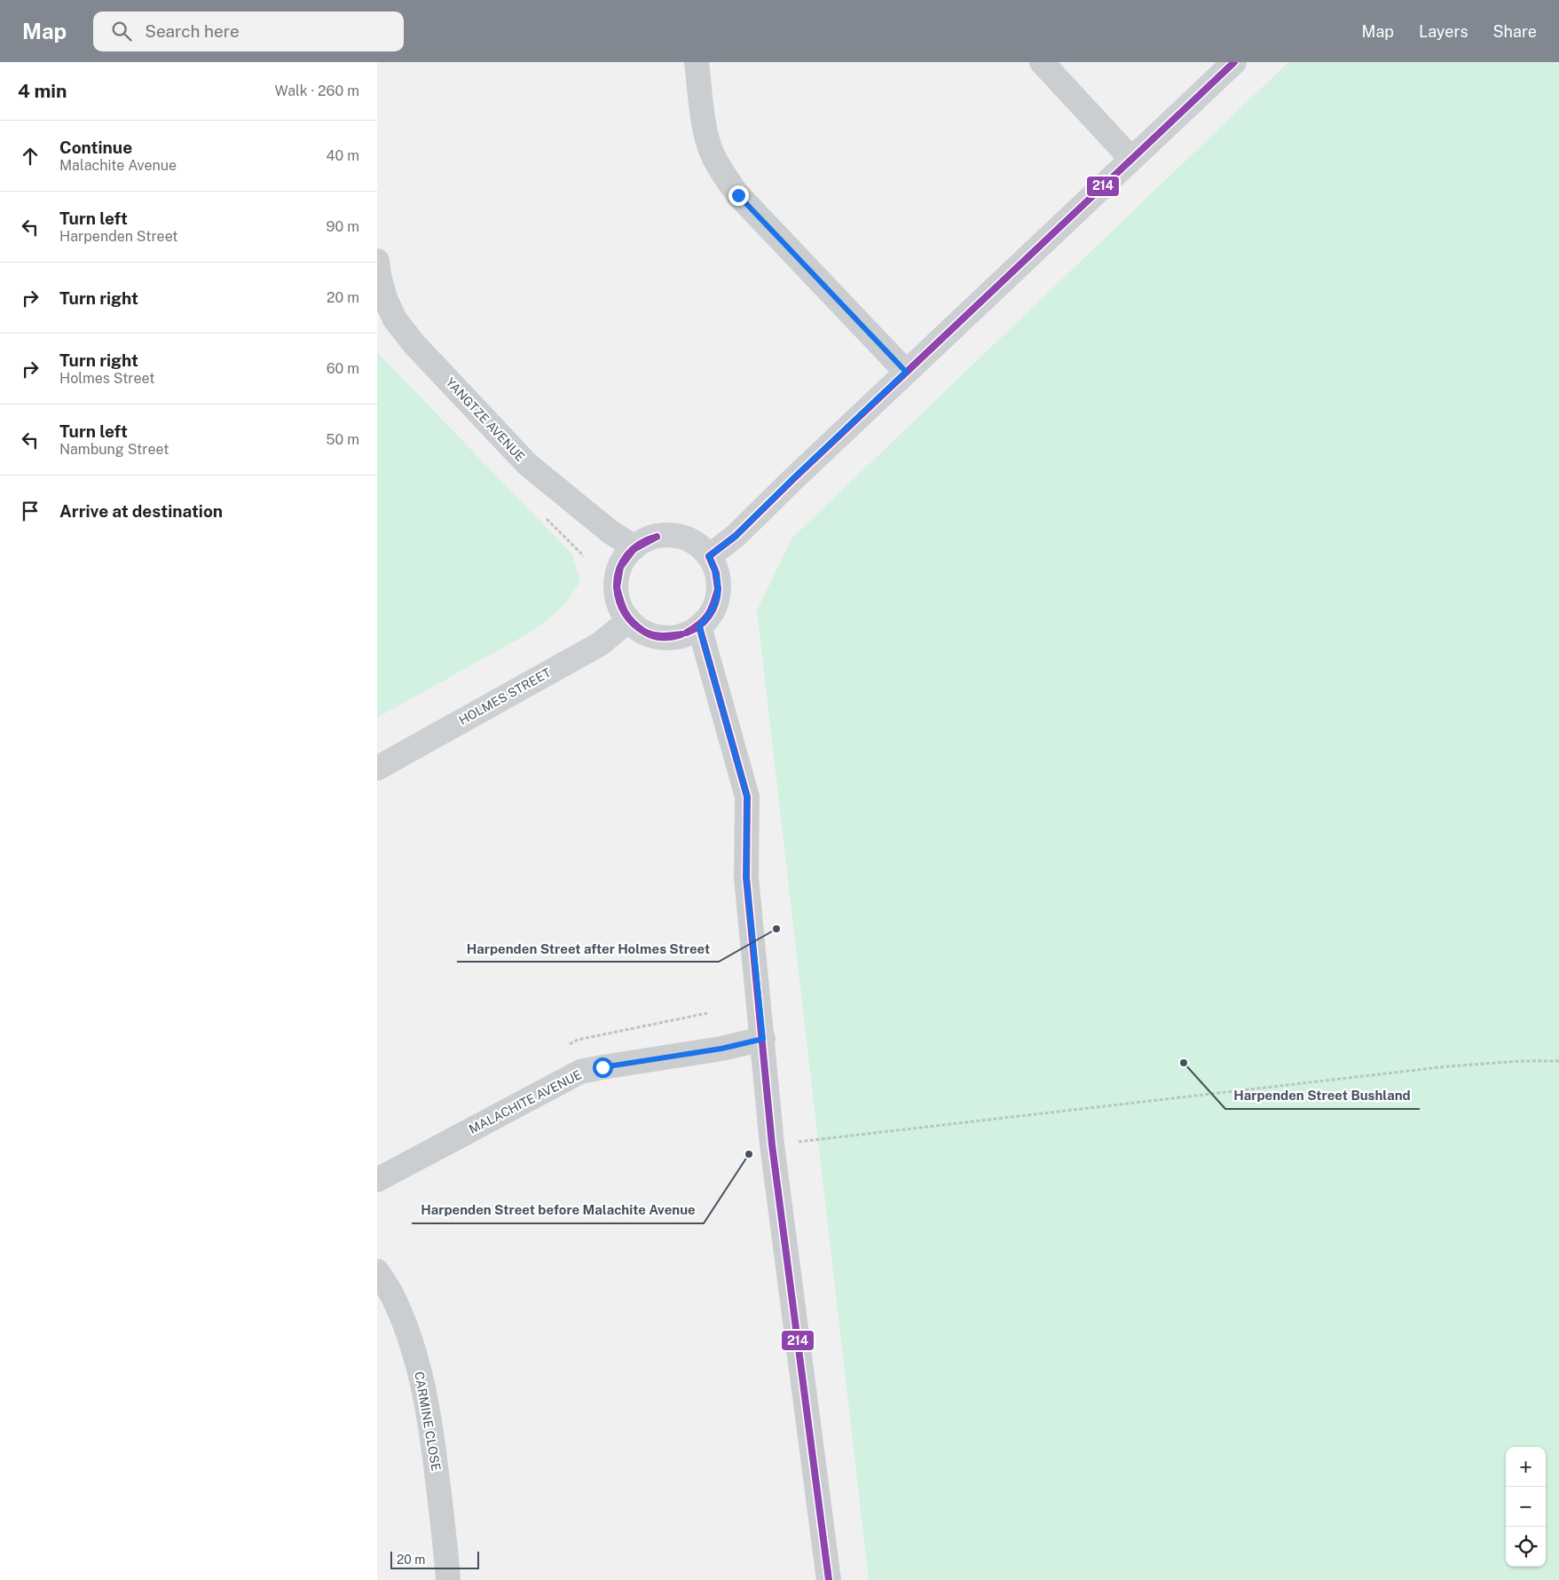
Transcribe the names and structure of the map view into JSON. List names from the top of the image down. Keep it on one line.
{"streets":{"main road":["HOLMES STREET"],"street":["YANGTZE AVENUE","MALACHITE AVENUE","CARMINE CLOSE"]},"crossings":[["YANGTZE AVENUE","HOLMES STREET"]],"places":["Harpenden Street after Holmes Street","Harpenden Street Bushland","Harpenden Street before Malachite Avenue"],"lines":["transit line 214"],"scale_bar":"20 m","page":{"header":"Map","search":"Search here","nav":["Map","Layers","Share"],"heading":["4 min","Walk · 260 m"],"list":[["Continue","Malachite Avenue","40 m"],["Turn left","Harpenden Street","90 m"],["Turn right","20 m"],["Turn right","Holmes Street","60 m"],["Turn left","Nambung Street","50 m"],"Arrive at destination"],"map_buttons":["+","−"],"scale":"20 m"}}
